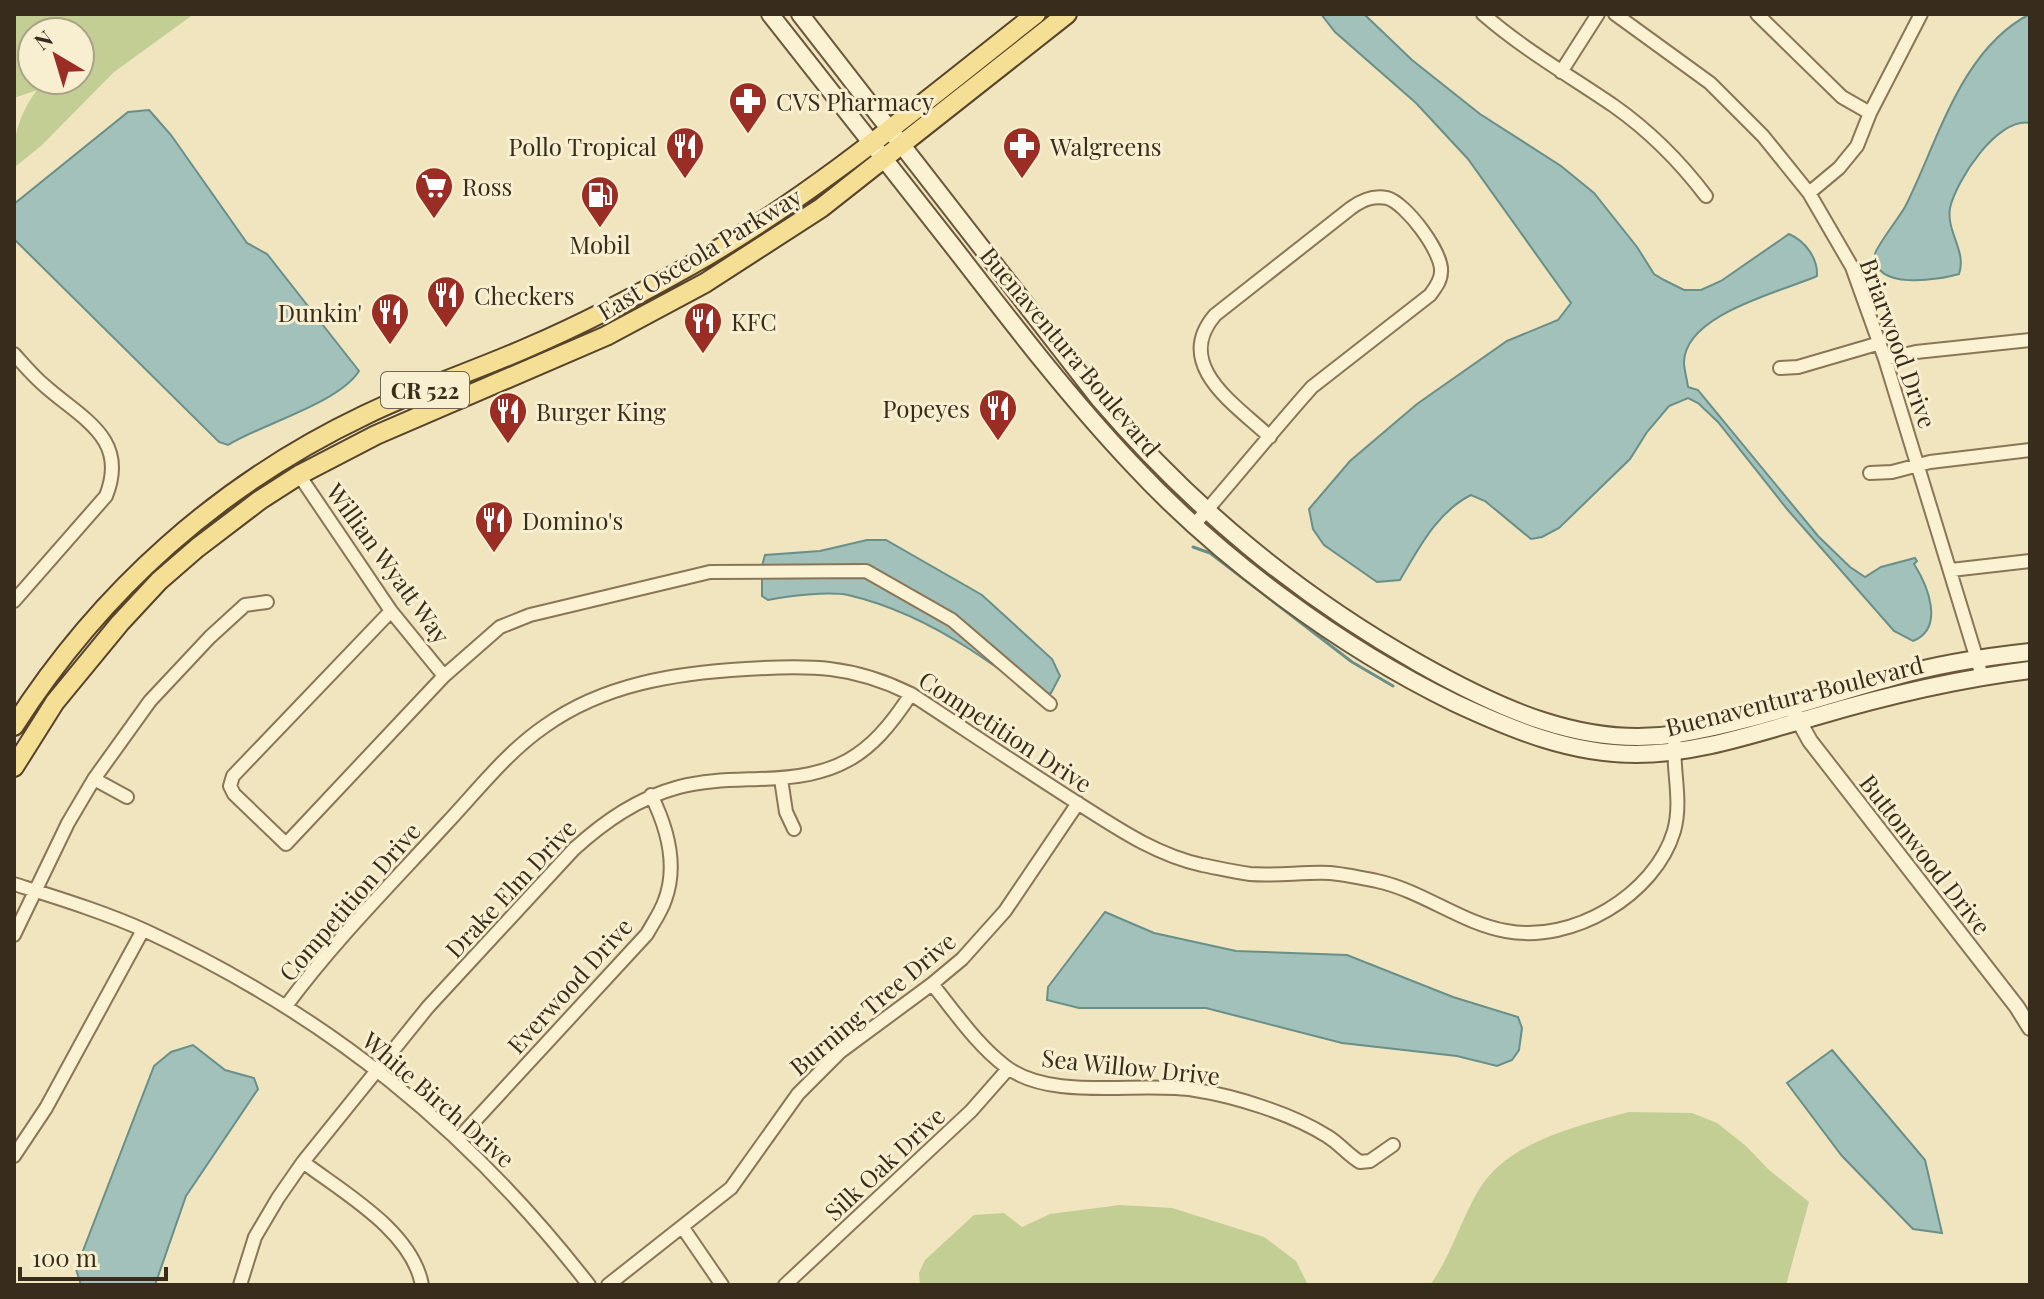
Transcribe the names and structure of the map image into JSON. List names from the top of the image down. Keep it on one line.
{"streets":{"main road":["East Osceola Parkway","Buenaventura Boulevard","CR 522"],"street":["Briarwood Drive","Willian Wyatt Way","Competition Drive","Buttonwood Drive","Drake Elm Drive","Everwood Drive","Burning Tree Drive","Sea Willow Drive","White Birch Drive","Silk Oak Drive"]},"crossings":[["East Osceola Parkway","Buenaventura Boulevard"],["East Osceola Parkway","Willian Wyatt Way"],["Briarwood Drive","Buenaventura Boulevard"],["Buenaventura Boulevard","Competition Drive"],["Buenaventura Boulevard","Buttonwood Drive"],["Competition Drive","Drake Elm Drive"],["Competition Drive","Burning Tree Drive"],["Competition Drive","White Birch Drive"],["Drake Elm Drive","Everwood Drive"],["Drake Elm Drive","White Birch Drive"],["Everwood Drive","White Birch Drive"],["Burning Tree Drive","Sea Willow Drive"],["Sea Willow Drive","Silk Oak Drive"]],"places":{"pharmacy":["CVS Pharmacy","Walgreens"],"restaurant":["Pollo Tropical","Checkers","Dunkin'","KFC","Popeyes","Burger King","Domino's"],"supermarket":["Ross"],"fuel station":["Mobil"]},"scale_bar":"100 m","north":"top left"}
